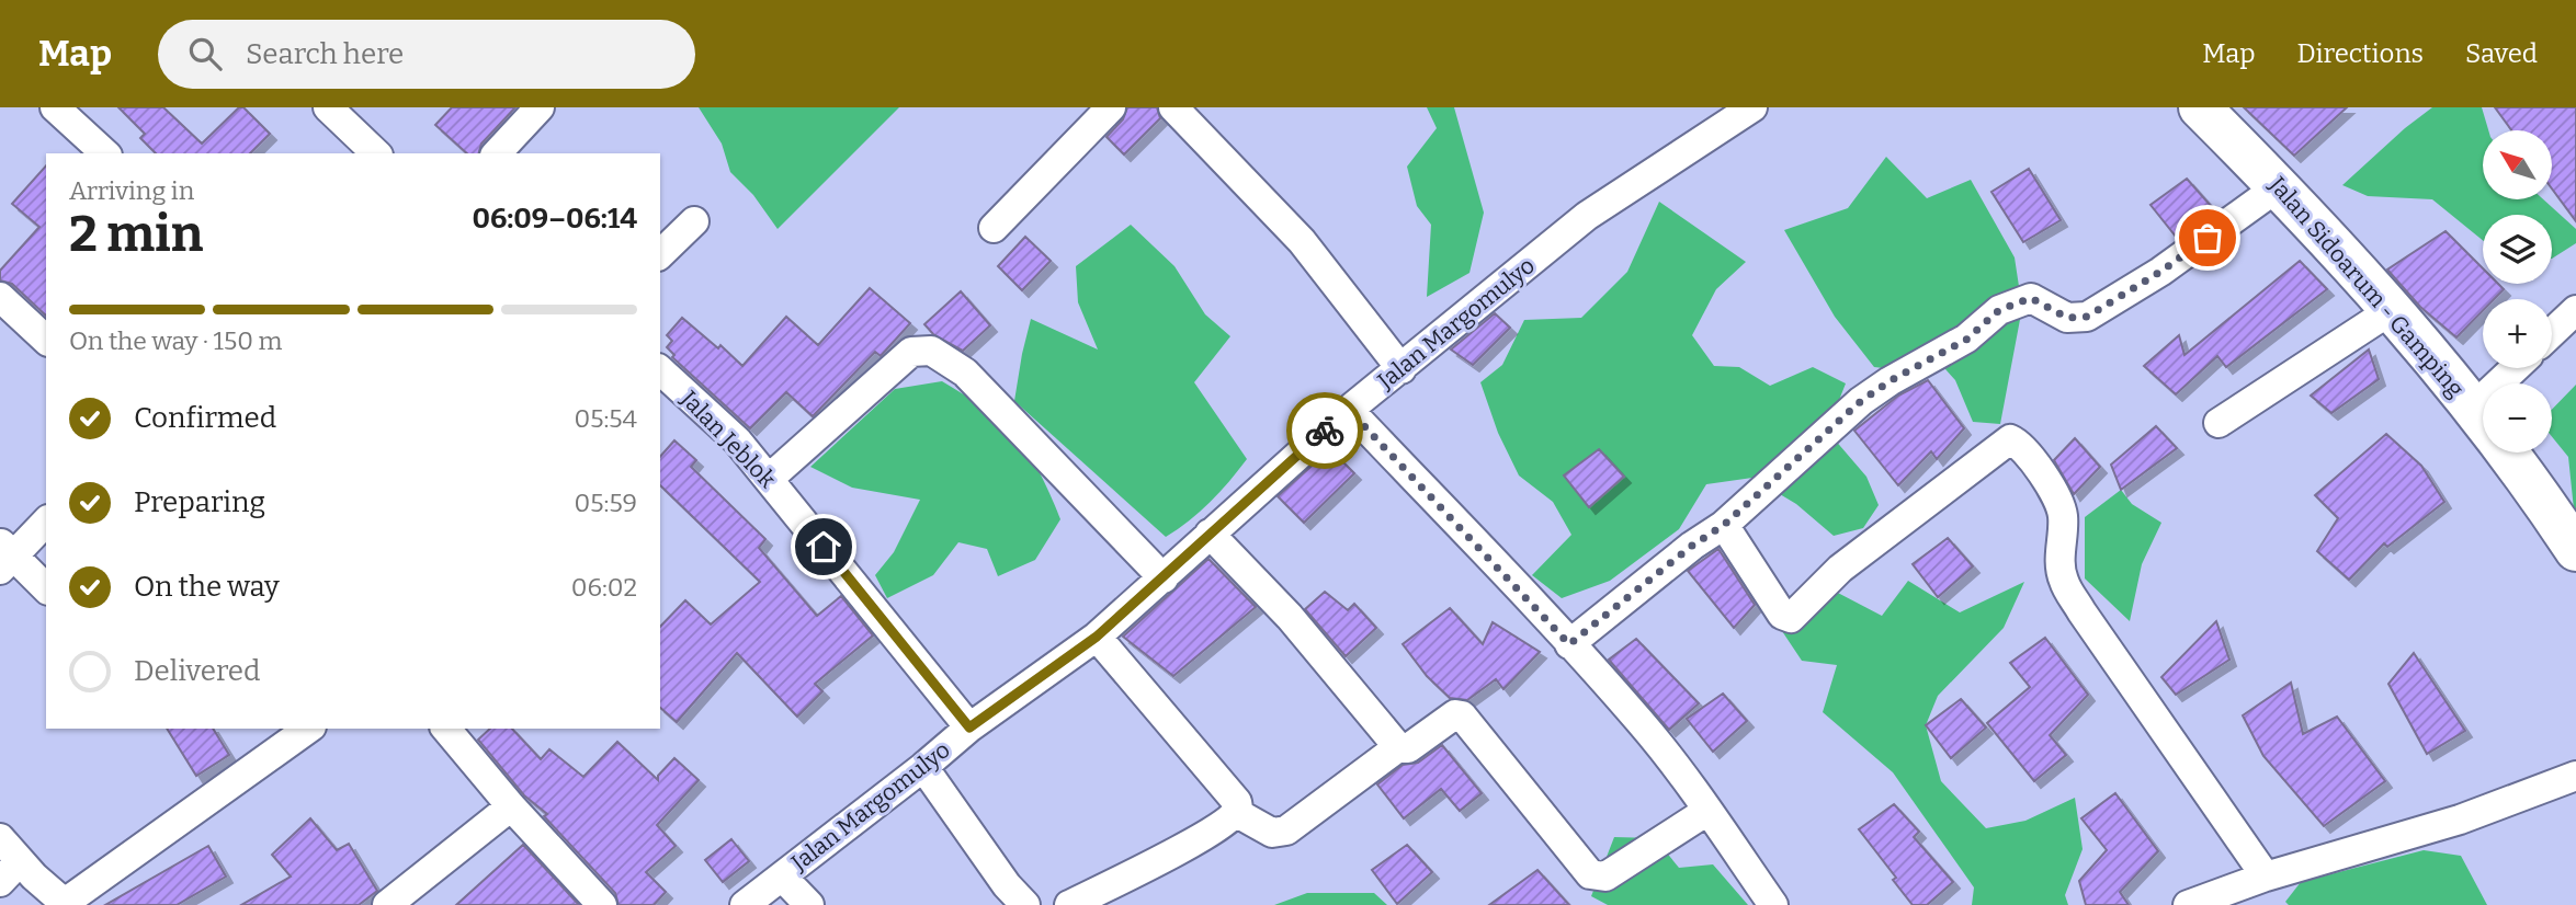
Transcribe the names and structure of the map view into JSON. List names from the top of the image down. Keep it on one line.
{"streets":{"main road":["Jalan Sidoarum - Gamping"],"street":["Jalan Margomulyo","Jalan Jeblok"]},"crossings":[["Jalan Margomulyo","Jalan Jeblok"]],"north":"top left","page":{"header":"Map","search":"Search here","nav":["Map","Directions","Saved"],"map_buttons":["+","−"],"heading":["2 min","Arriving in","06:09–06:14"],"bar":"On the way · 150 m","list":[["Confirmed","05:54"],["Preparing","05:59"],["On the way","06:02"],"Delivered"]}}
